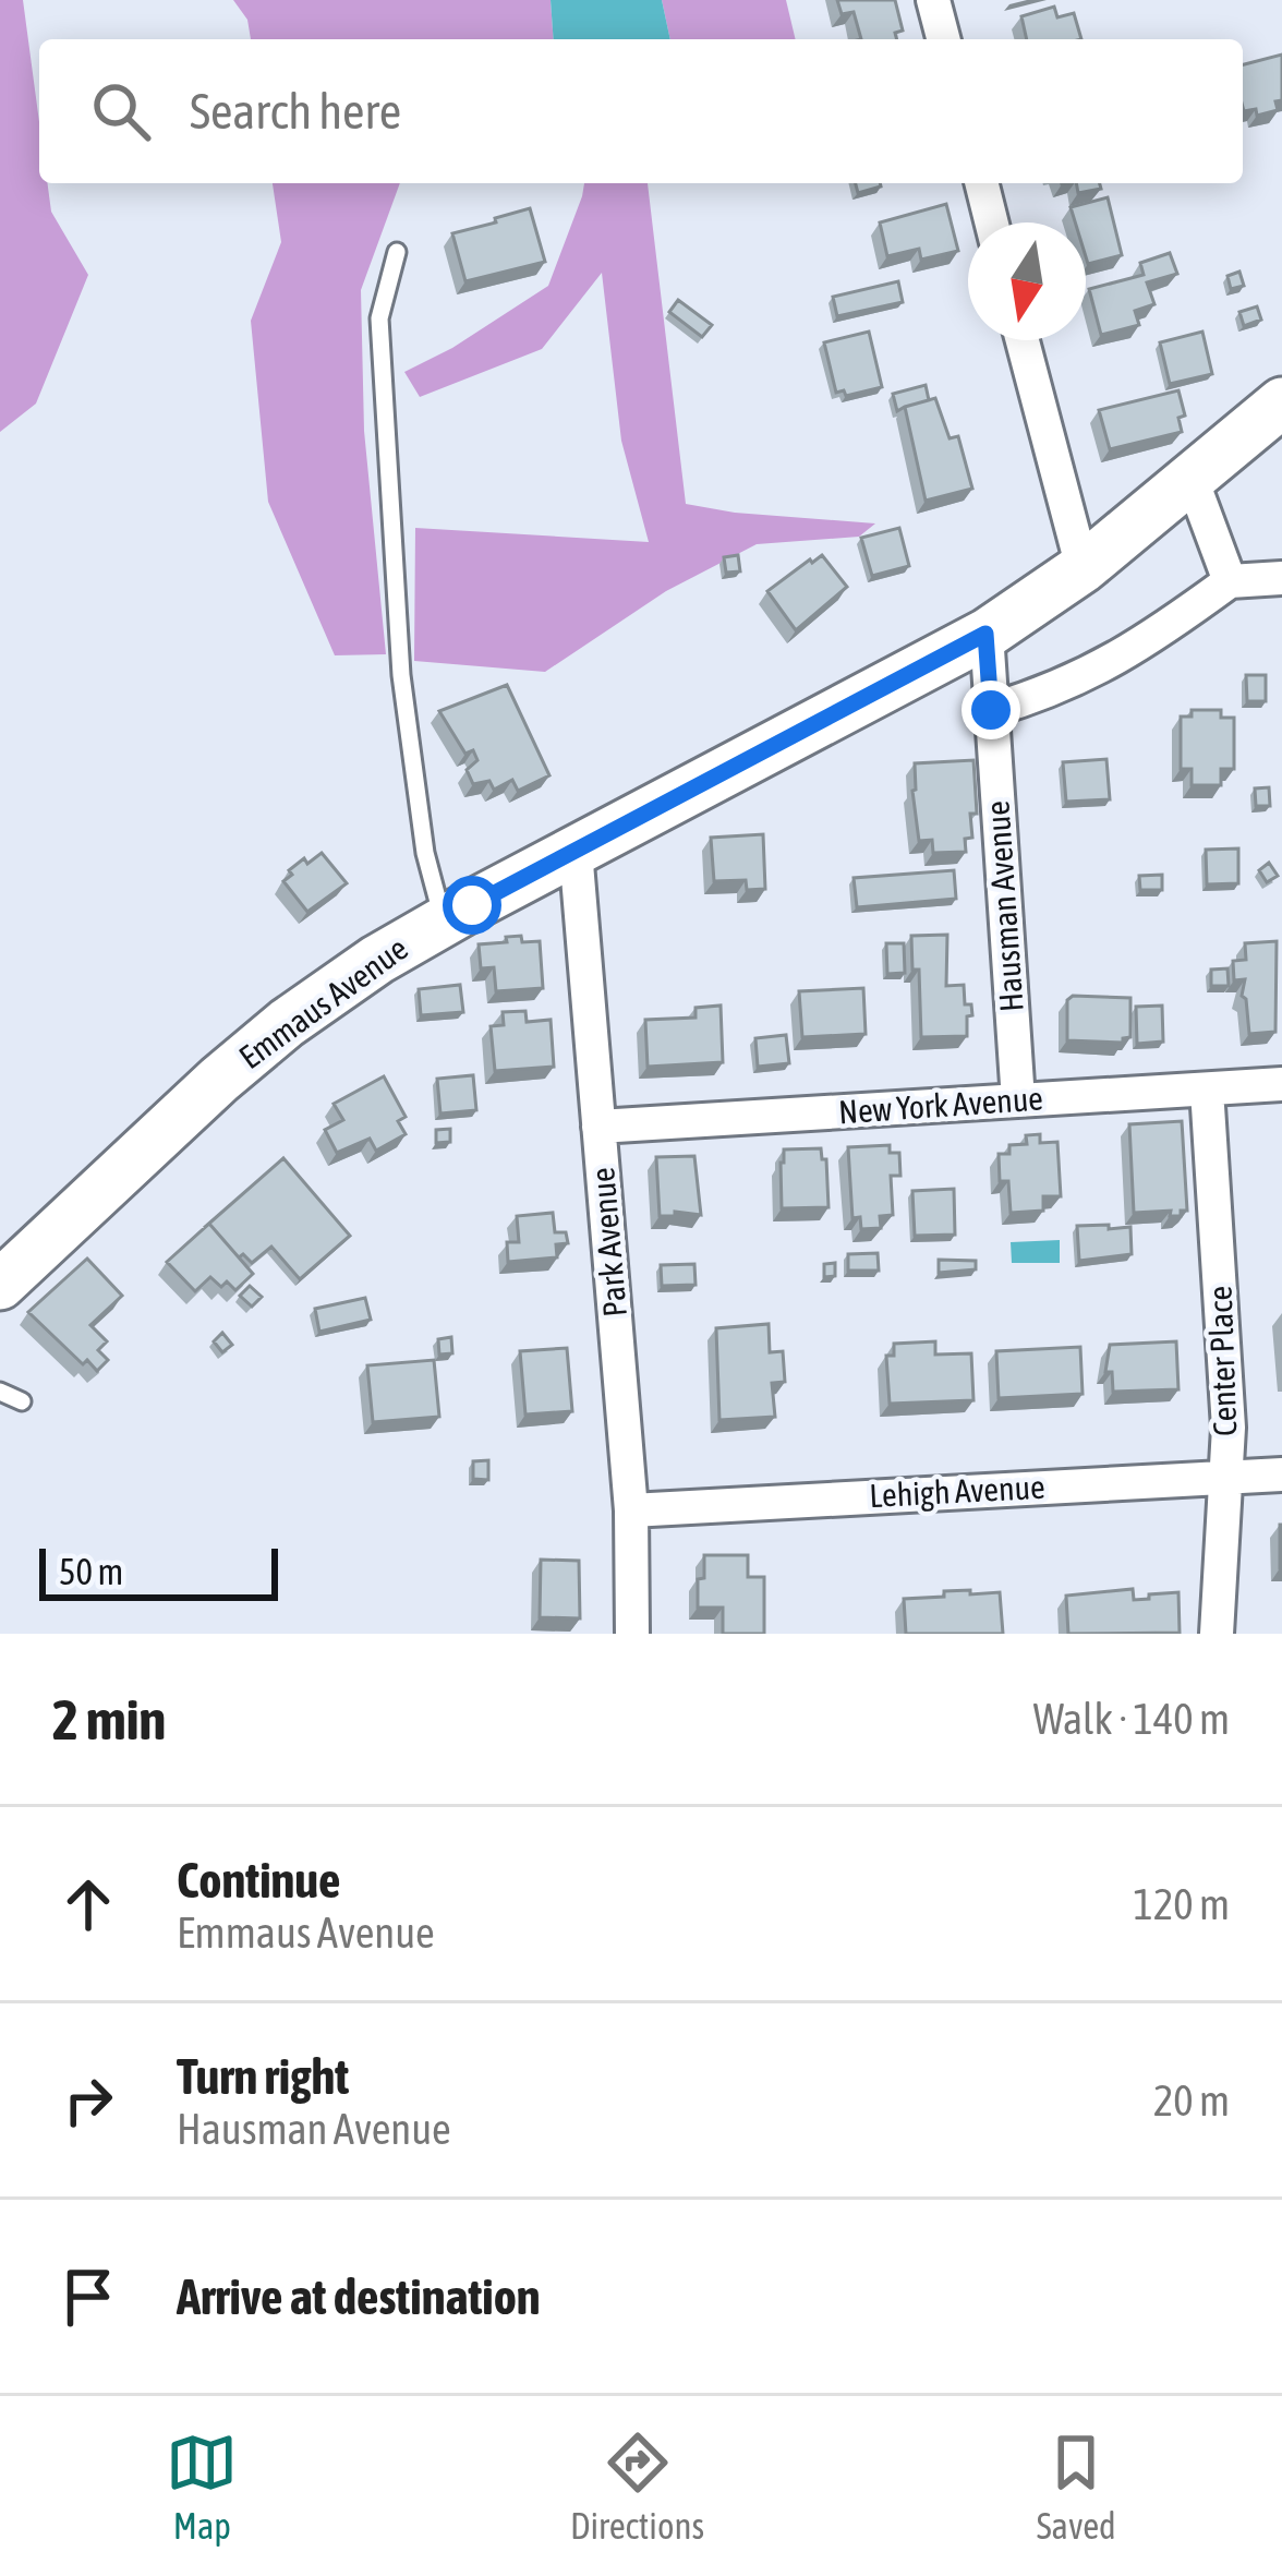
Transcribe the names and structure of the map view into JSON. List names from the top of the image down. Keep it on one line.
{"streets":{"main road":["Emmaus Avenue"],"street":["Hausman Avenue","New York Avenue","Park Avenue","Center Place","Lehigh Avenue"]},"crossings":[["Hausman Avenue","Emmaus Avenue"],["Hausman Avenue","New York Avenue"],["Emmaus Avenue","Park Avenue"],["New York Avenue","Park Avenue"],["New York Avenue","Center Place"],["Park Avenue","Lehigh Avenue"],["Center Place","Lehigh Avenue"]],"scale_bar":"50 m","north":"bottom","page":{"search":"Search here","scale":"50 m","heading":["2 min","Walk · 140 m"],"list":[["Continue","Emmaus Avenue","120 m"],["Turn right","Hausman Avenue","20 m"],"Arrive at destination"],"nav":["Map","Directions","Saved"]}}
